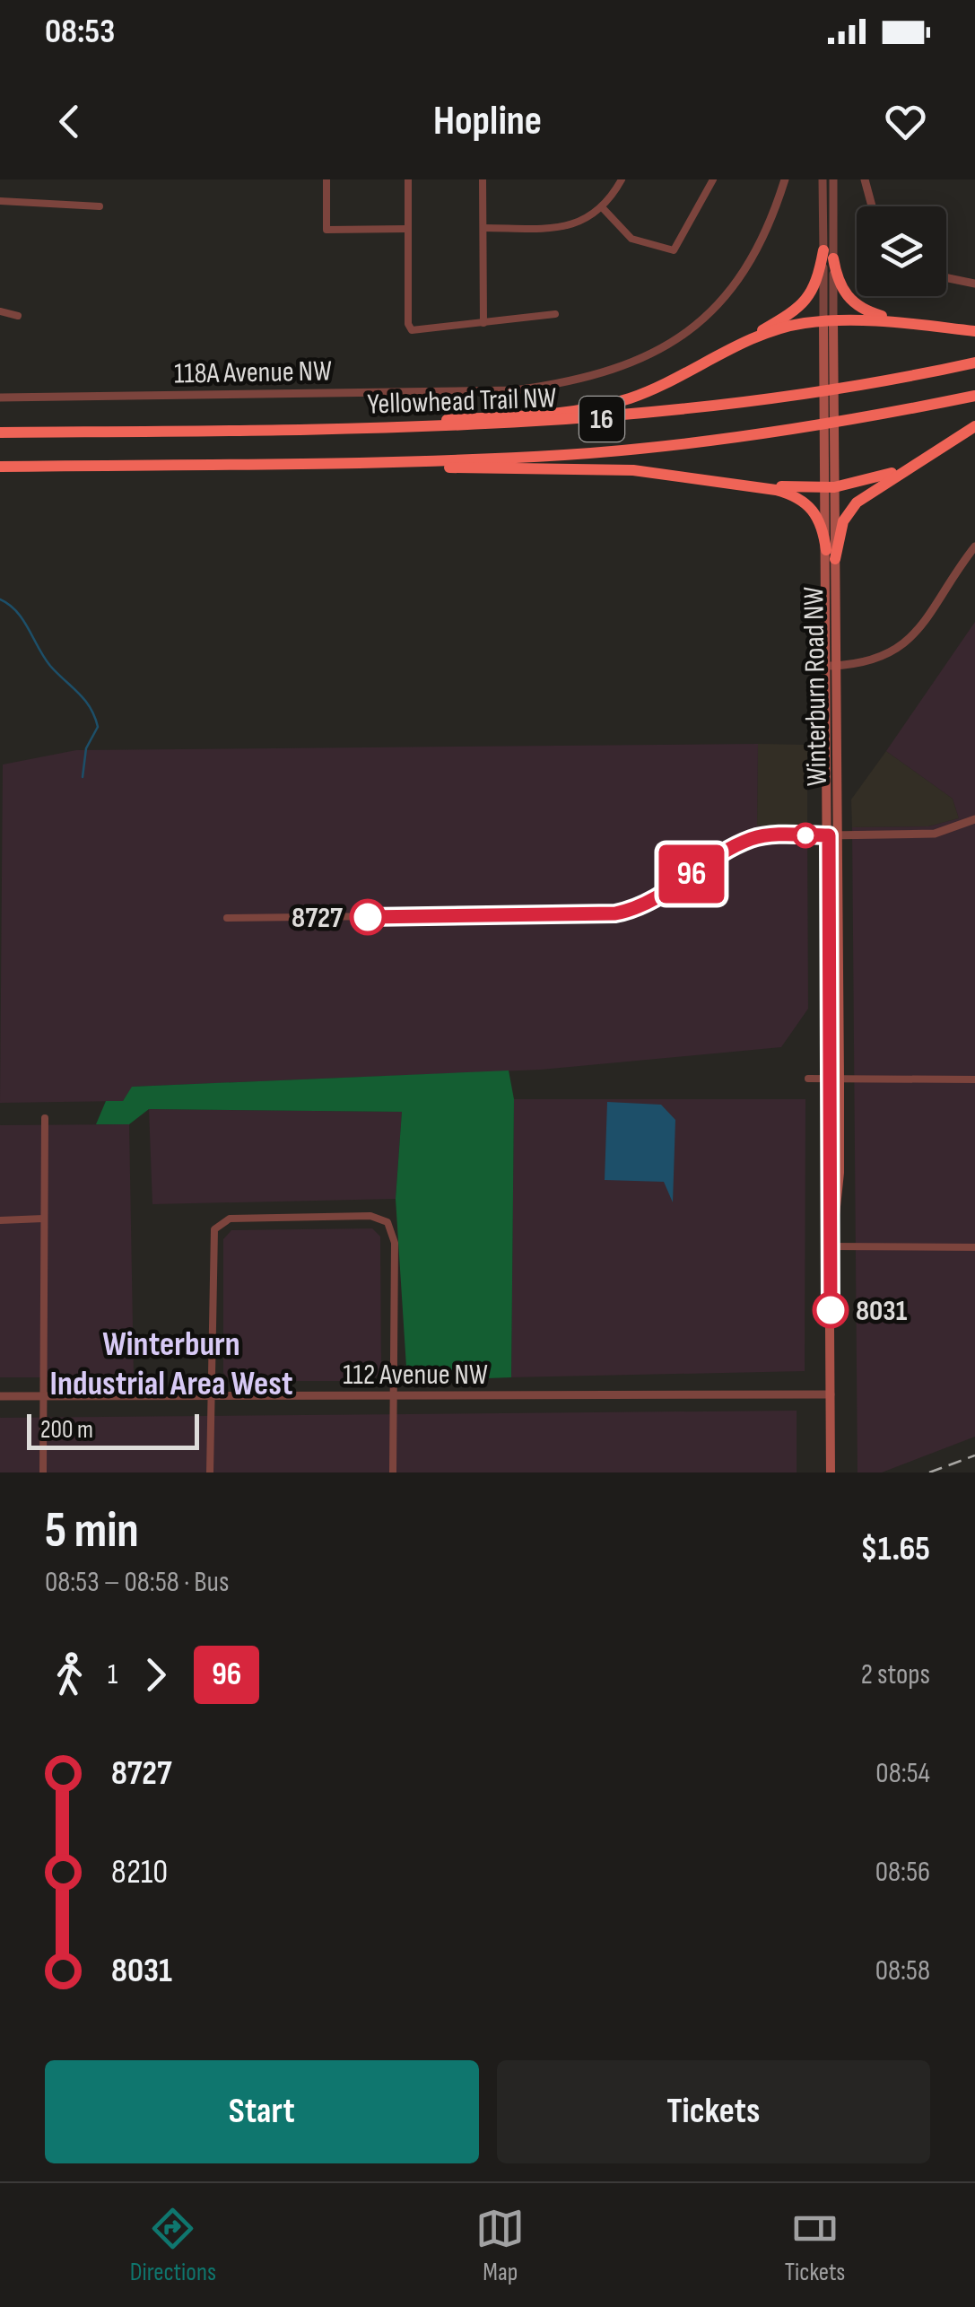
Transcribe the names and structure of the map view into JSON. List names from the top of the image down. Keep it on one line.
{"streets":{"highway":["Yellowhead Trail NW","16"],"main road":["Winterburn Road NW"],"street":["118A Avenue NW","112 Avenue NW"]},"crossings":[["Winterburn Road NW","112 Avenue NW"]],"districts":["Winterburn Industrial Area West"],"places":["8727","8031"],"lines":["bus line 96"],"scale_bar":"200 m","page":{"status":"08:53","header":"Hopline","on_map":"96","scale":"200 m","heading":["5 min","08:53 – 08:58 · Bus","$1.65"],"legs":["1","96","2 stops"],"list":[{"name":"8727","value":"08:54"},{"name":"8210","value":"08:56"},{"name":"8031","value":"08:58"}],"buttons":["Start","Tickets"],"tabs":["Directions","Map","Tickets"]}}
